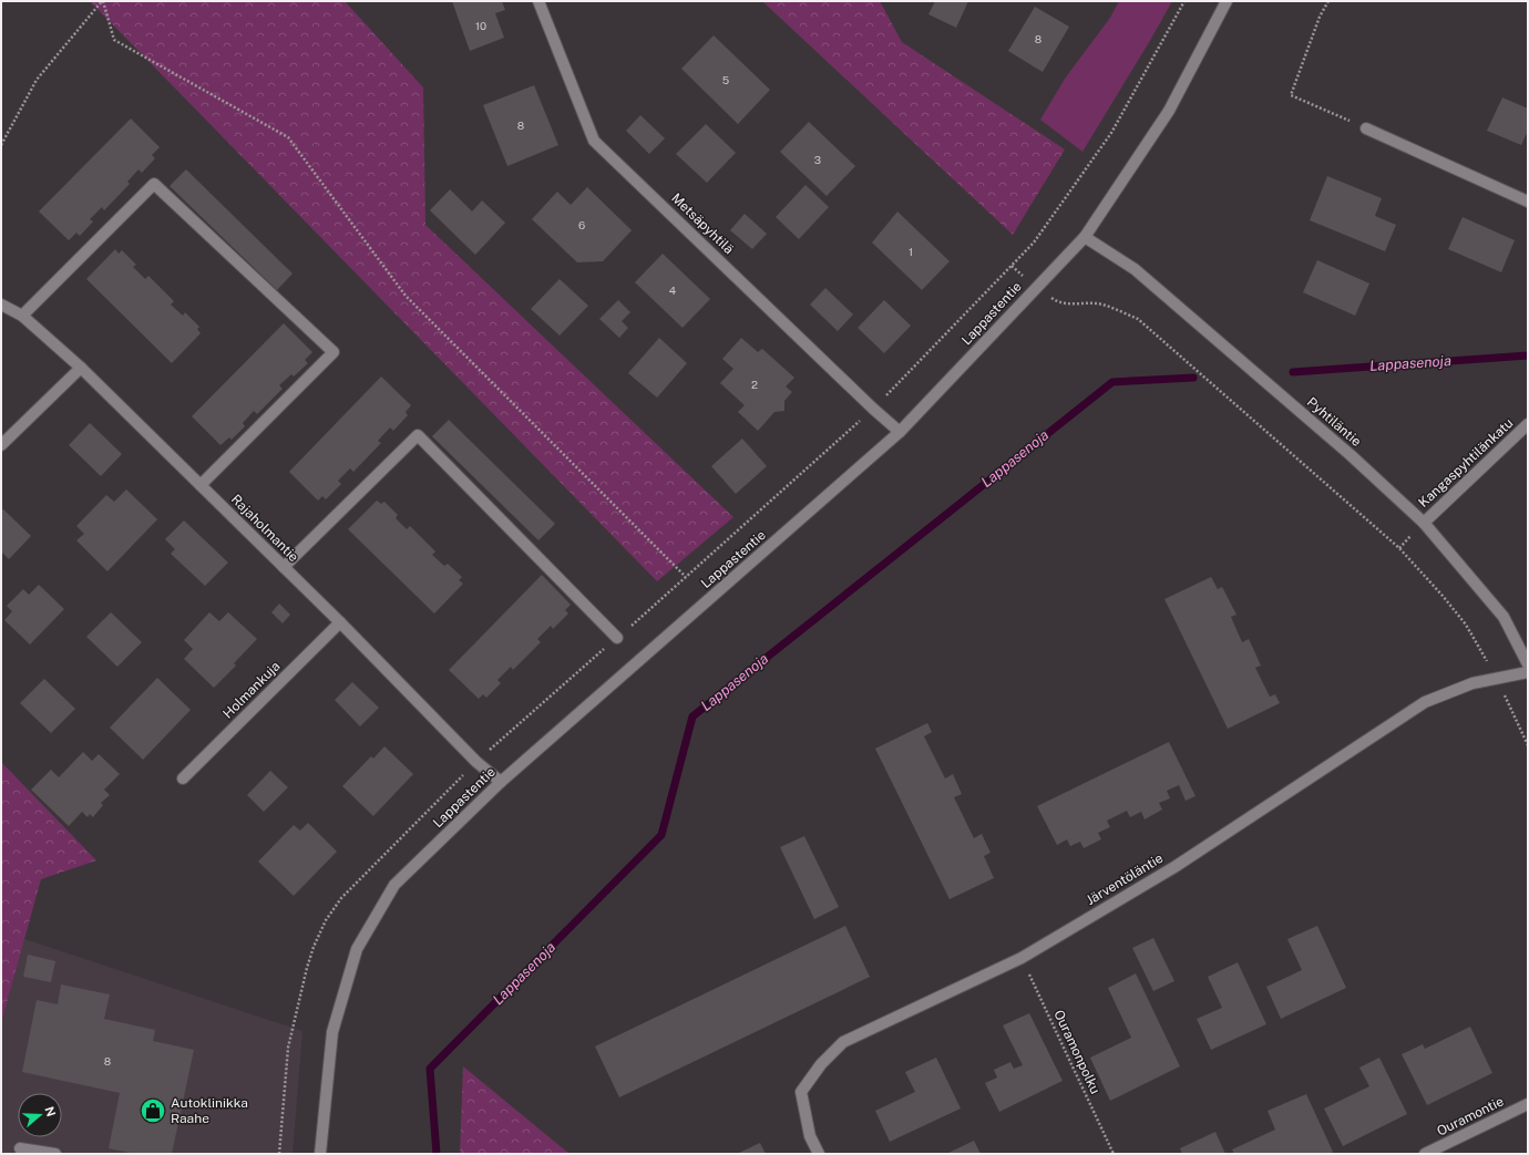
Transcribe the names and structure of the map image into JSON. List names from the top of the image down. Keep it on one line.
{"streets":{"street":["Metsäpyhtilä","Lappastentie","Pyhtiläntie","Kangaspyhtilänkatu","Rajaholmantie","Holmankuja","Järventöläntie","Ouramontie"],"path":["Ouramonpolku"]},"crossings":[["Metsäpyhtilä","Lappastentie"],["Lappastentie","Pyhtiläntie"],["Lappastentie","Rajaholmantie"],["Pyhtiläntie","Kangaspyhtilänkatu"],["Rajaholmantie","Holmankuja"],["Järventöläntie","Ouramonpolku"]],"water":["Lappasenoja"],"places":{"shop":["Autoklinikka Raahe"]},"house_numbers":["10","8","5","8","3","6","1","4","2","8"],"north":"right"}
